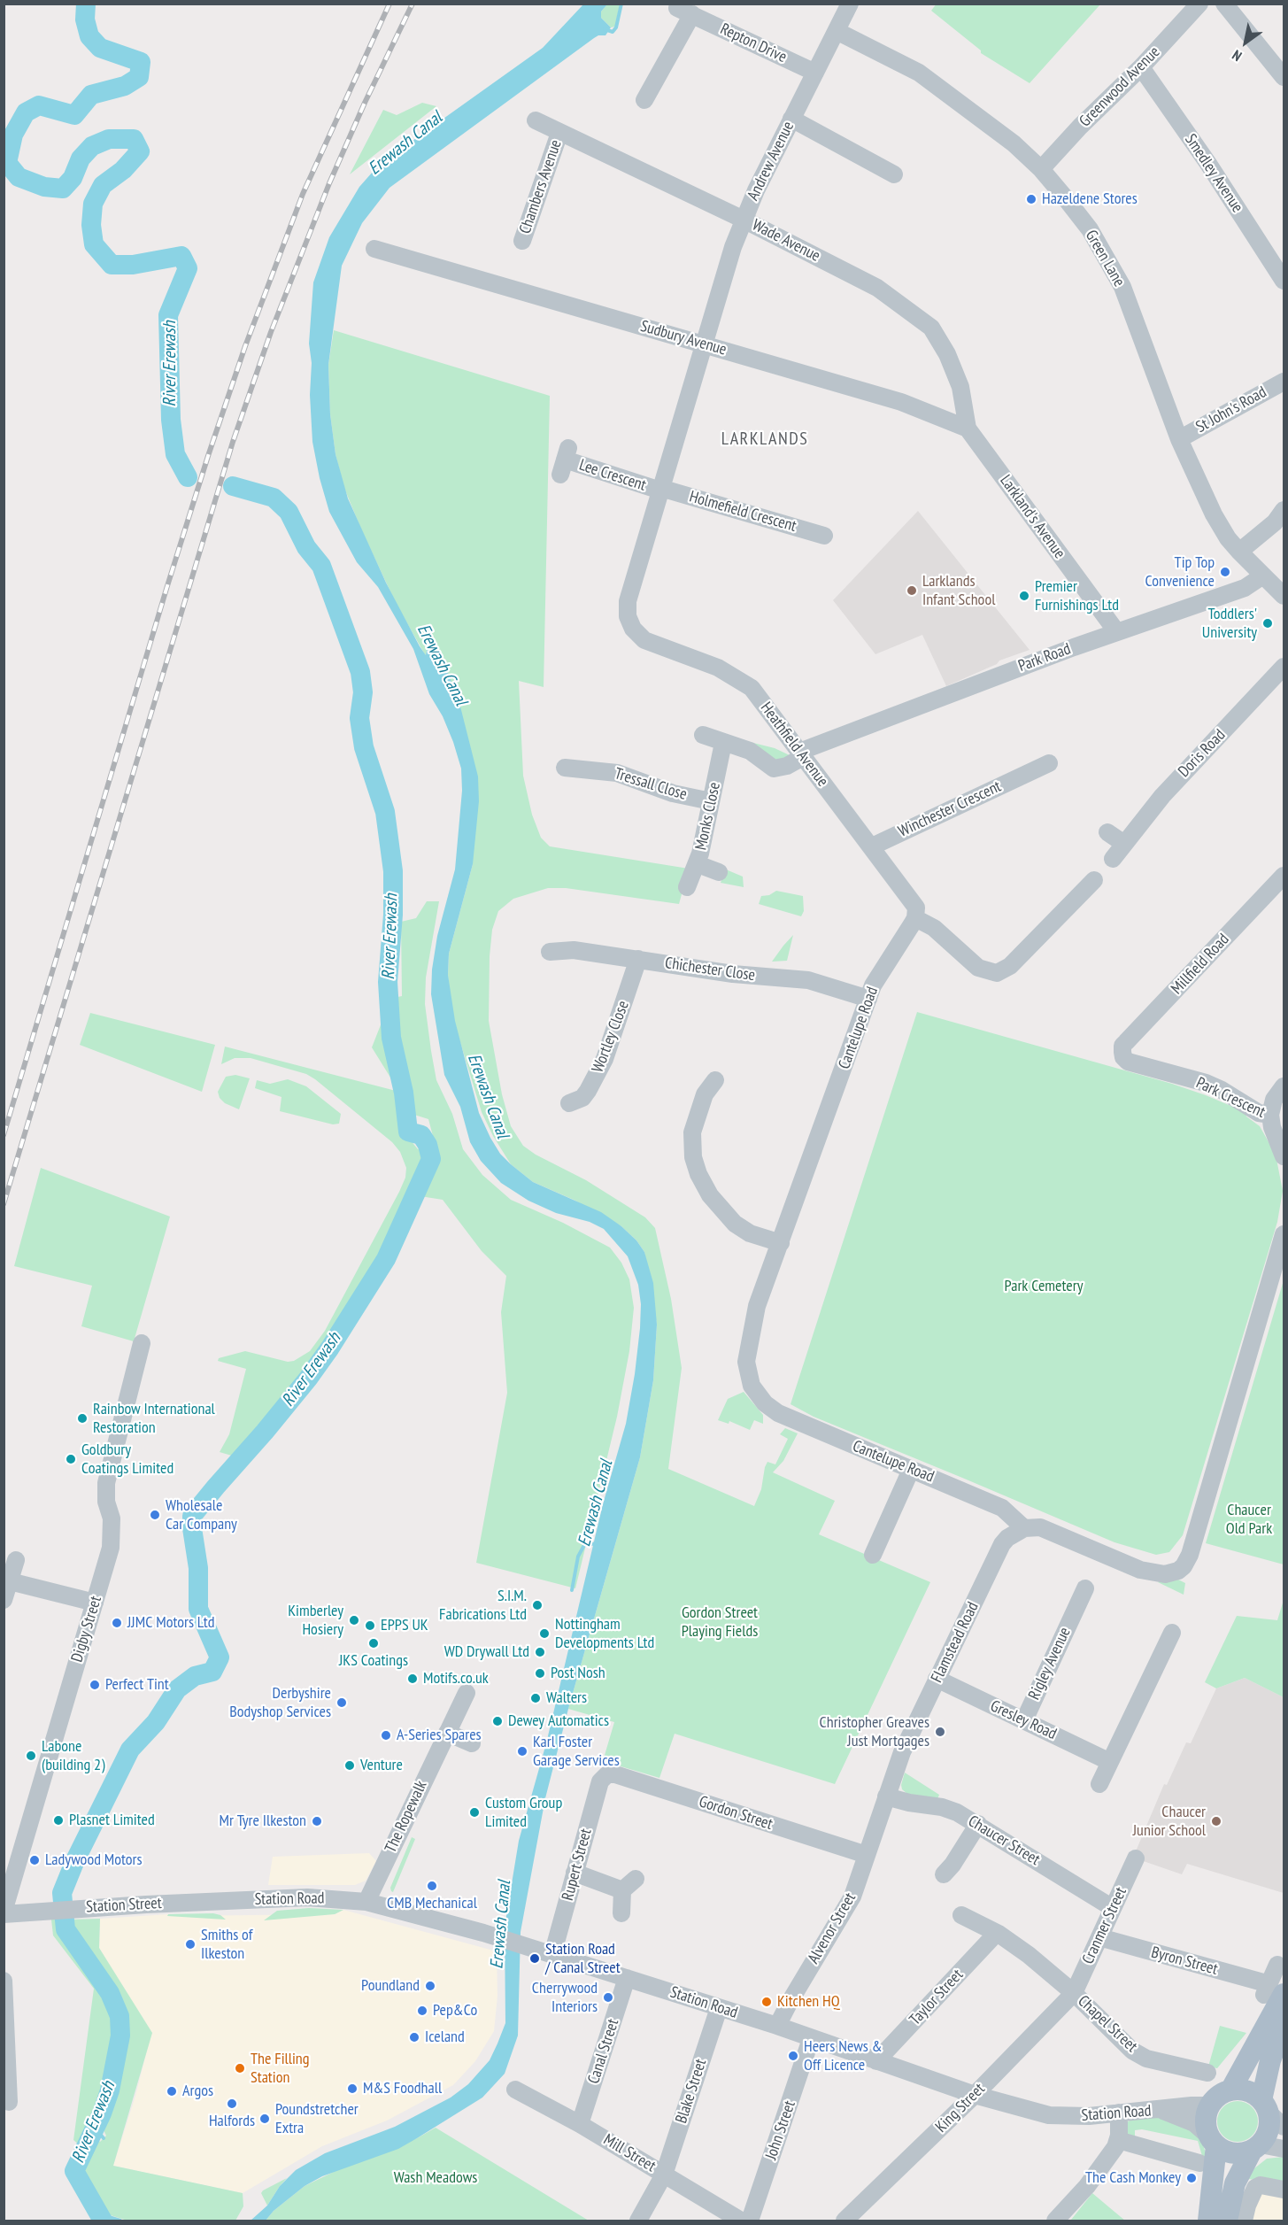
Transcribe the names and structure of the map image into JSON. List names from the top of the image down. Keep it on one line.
{"streets":{"street":["Repton Drive","Greenwood Avenue","Andrew Avenue","Smedley Avenue","Chambers Avenue","Wade Avenue","Green Lane","Sudbury Avenue","St John's Road","Lee Crescent","Holmefield Crescent","Larkland's Avenue","Park Road","Heathfield Avenue","Doris Road","Tressall Close","Winchester Crescent","Monks Close","Millfield Road","Chichester Close","Cantelupe Road","Wortley Close","Park Crescent","Digby Street","Flamstead Road","Rigley Avenue","Gresley Road","Gordon Street","The Ropewalk","Chaucer Street","Rupert Street","Station Road","Station Street","Cranmer Street","Alvenor Street","Byron Street","Taylor Street","Chapel Street","Canal Street","Blake Street","King Street","John Street","Mill Street"]},"crossings":[["Repton Drive","Andrew Avenue"],["Greenwood Avenue","Smedley Avenue"],["Greenwood Avenue","Green Lane"],["Andrew Avenue","Wade Avenue"],["Andrew Avenue","Green Lane"],["Andrew Avenue","Sudbury Avenue"],["Andrew Avenue","Heathfield Avenue"],["Chambers Avenue","Wade Avenue"],["Wade Avenue","Sudbury Avenue"],["Wade Avenue","Larkland's Avenue"],["Green Lane","St John's Road"],["Green Lane","Park Road"],["Sudbury Avenue","Larkland's Avenue"],["Lee Crescent","Holmefield Crescent"],["Lee Crescent","Heathfield Avenue"],["Holmefield Crescent","Heathfield Avenue"],["Larkland's Avenue","Park Road"],["Park Road","Heathfield Avenue"],["Heathfield Avenue","Winchester Crescent"],["Heathfield Avenue","Cantelupe Road"],["Tressall Close","Monks Close"],["Millfield Road","Park Crescent"],["Chichester Close","Cantelupe Road"],["Chichester Close","Wortley Close"],["Cantelupe Road","Flamstead Road"],["Digby Street","Station Street"],["Flamstead Road","Gresley Road"],["Flamstead Road","Alvenor Street"],["Rigley Avenue","Gresley Road"],["Gordon Street","Rupert Street"],["Gordon Street","Alvenor Street"],["The Ropewalk","Station Road"],["Chaucer Street","Cranmer Street"],["Chaucer Street","Alvenor Street"],["Rupert Street","Station Road"],["Station Road","Station Street"],["Station Road","Alvenor Street"],["Station Road","Taylor Street"],["Station Road","Canal Street"],["Station Road","Blake Street"],["Station Road","King Street"],["Station Road","John Street"],["Cranmer Street","Byron Street"],["Cranmer Street","Chapel Street"],["Cranmer Street","King Street"],["Taylor Street","Chapel Street"],["Chapel Street","King Street"],["Canal Street","Mill Street"],["Blake Street","Mill Street"]],"districts":["LARKLANDS"],"water":["Erewash Canal","River Erewash"],"parks":["Park Cemetery","Chaucer Old Park","Gordon Street Playing Fields","Wash Meadows"],"places":["Hazeldene Stores","Tip Top Convenience","Larklands Infant School","Premier Furnishings Ltd","Toddlers' University","Rainbow International Restoration","Goldbury Coatings Limited","Wholesale Car Company","S.I.M. Fabrications Ltd","Kimberley Hosiery","JJMC Motors Ltd","EPPS UK","Nottingham Developments Ltd","JKS Coatings","WD Drywall Ltd","Post Nosh","Motifs.co.uk","Perfect Tint","Walters","Derbyshire Bodyshop Services","Dewey Automatics","Christopher Greaves Just Mortgages","A-Series Spares","Karl Foster Garage Services","Labone (building 2)","Venture","Custom Group Limited","Plasnet Limited","Mr Tyre Ilkeston","Chaucer Junior School","Ladywood Motors","CMB Mechanical","Smiths of Ilkeston","Station Road / Canal Street","Poundland","Cherrywood Interiors","Kitchen HQ","Pep&Co","Iceland","Heers News & Off Licence","The Filling Station","M&S Foodhall","Argos","Halfords","Poundstretcher Extra","The Cash Monkey"],"north":"bottom left"}
